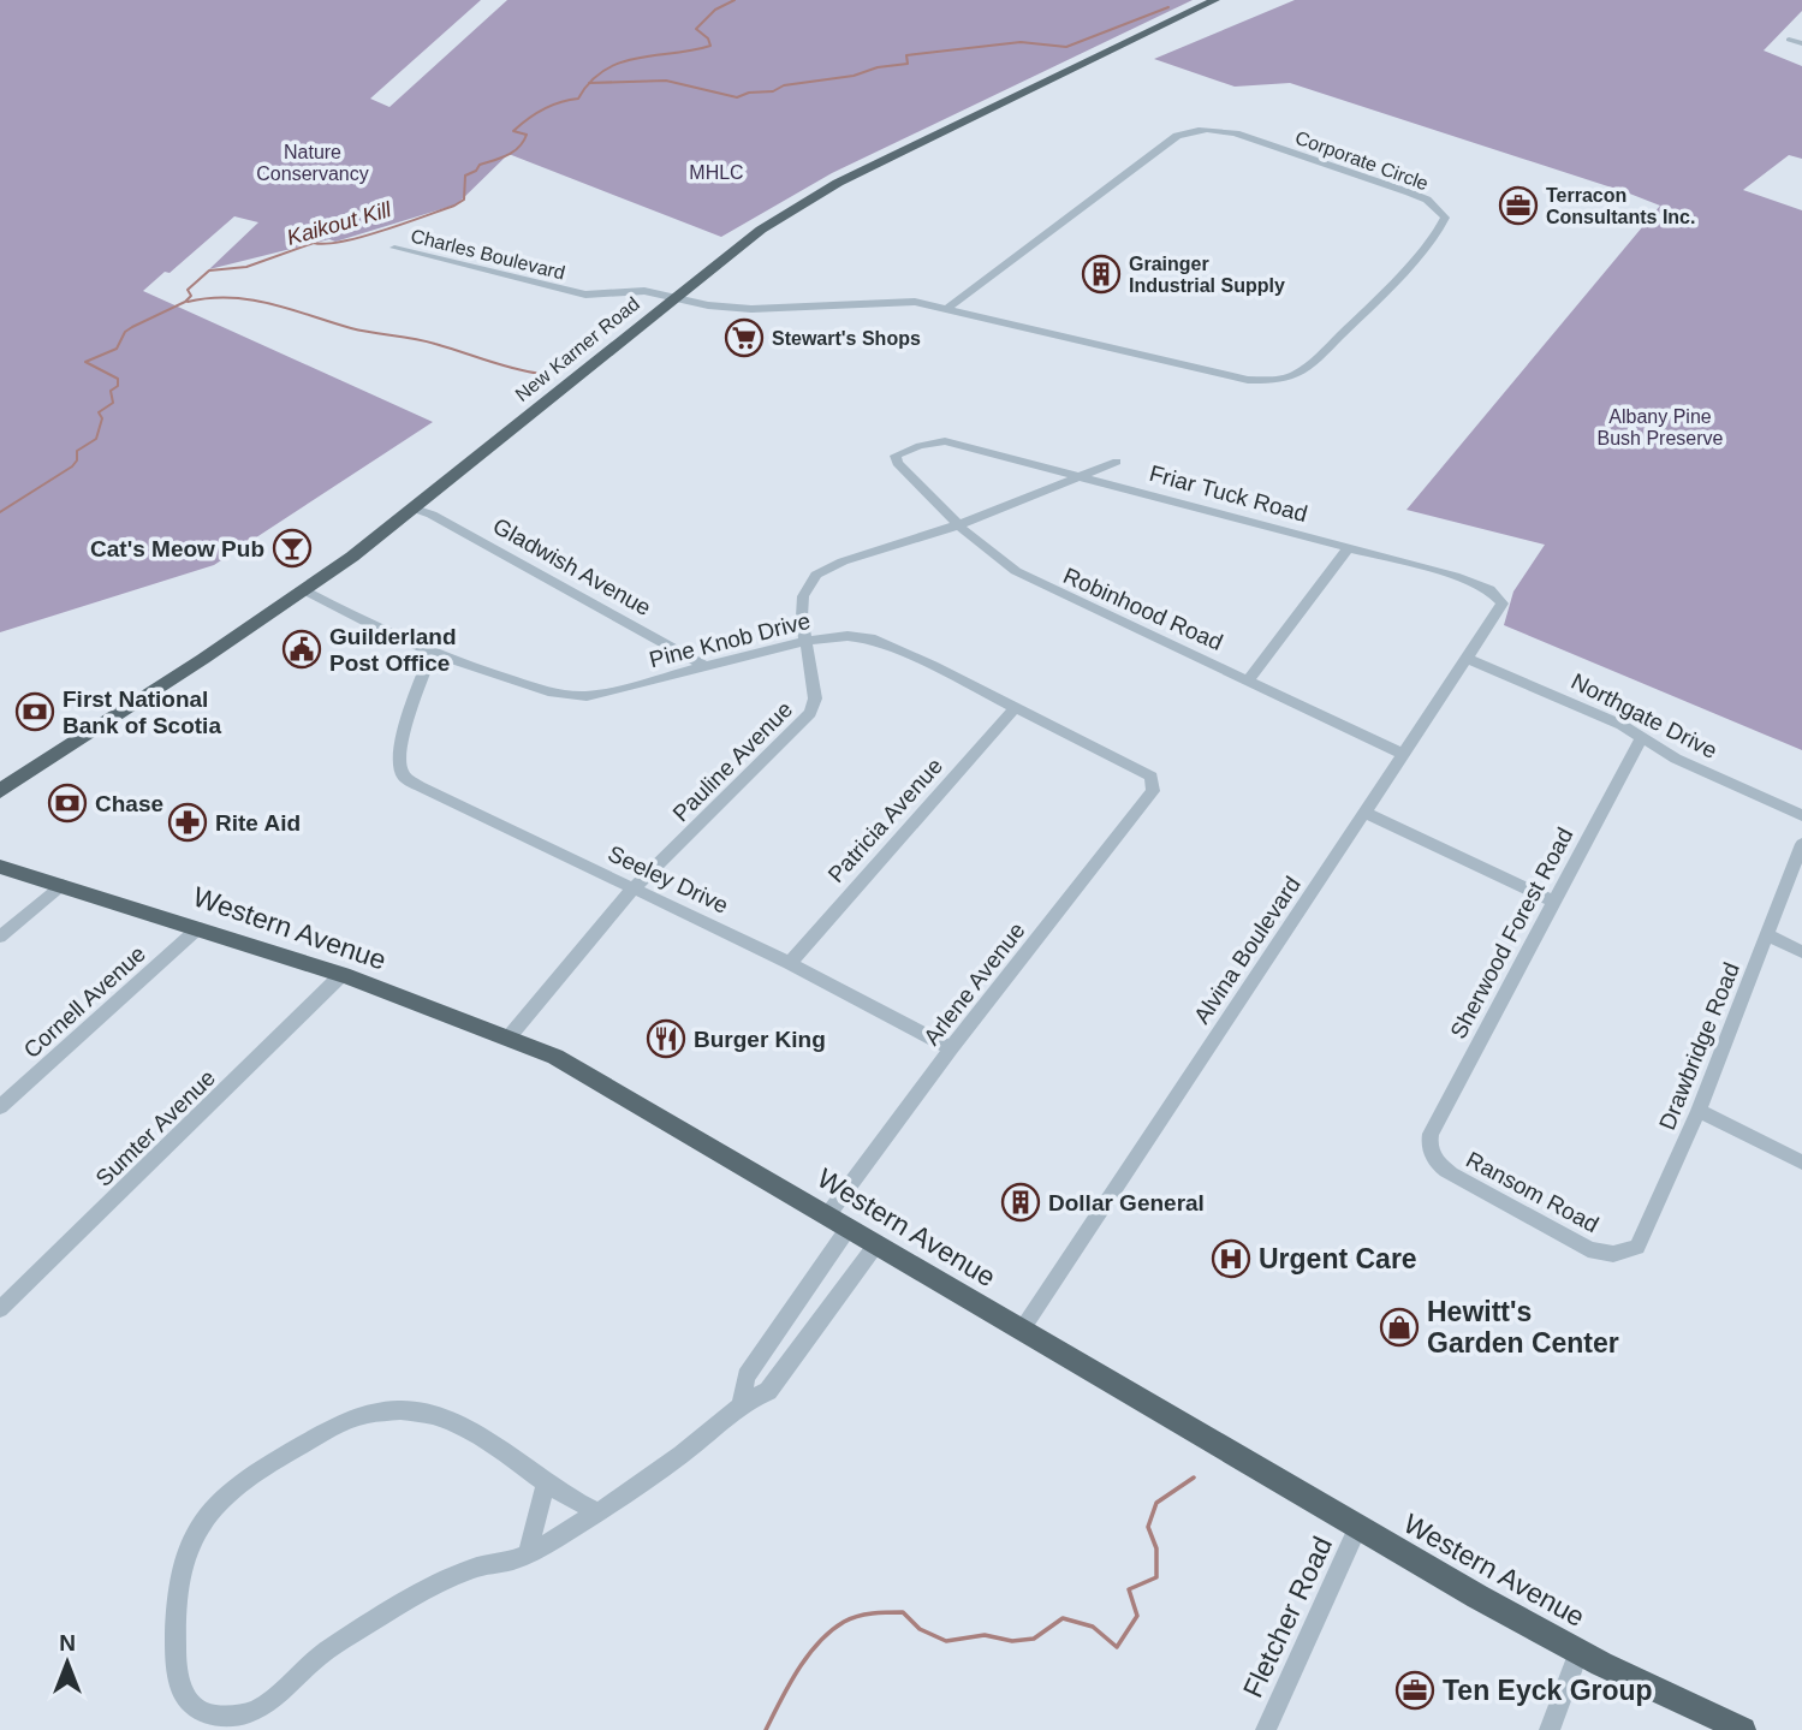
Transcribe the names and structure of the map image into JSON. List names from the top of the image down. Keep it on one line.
{"streets":{"main road":["New Karner Road","Western Avenue"],"street":["Corporate Circle","Charles Boulevard","Friar Tuck Road","Gladwish Avenue","Robinhood Road","Pine Knob Drive","Northgate Drive","Pauline Avenue","Patricia Avenue","Seeley Drive","Sherwood Forest Road","Alvina Boulevard","Arlene Avenue","Cornell Avenue","Drawbridge Road","Sumter Avenue","Ransom Road","Fletcher Road"]},"crossings":[["Corporate Circle","Charles Boulevard"],["Corporate Circle","New Karner Road"],["Charles Boulevard","New Karner Road"],["New Karner Road","Gladwish Avenue"],["New Karner Road","Pine Knob Drive"],["Friar Tuck Road","Robinhood Road"],["Friar Tuck Road","Pauline Avenue"],["Friar Tuck Road","Alvina Boulevard"],["Gladwish Avenue","Pine Knob Drive"],["Robinhood Road","Pauline Avenue"],["Robinhood Road","Alvina Boulevard"],["Pine Knob Drive","Pauline Avenue"],["Pine Knob Drive","Patricia Avenue"],["Pine Knob Drive","Seeley Drive"],["Pine Knob Drive","Arlene Avenue"],["Northgate Drive","Sherwood Forest Road"],["Northgate Drive","Alvina Boulevard"],["Pauline Avenue","Seeley Drive"],["Pauline Avenue","Western Avenue"],["Patricia Avenue","Seeley Drive"],["Seeley Drive","Arlene Avenue"],["Western Avenue","Alvina Boulevard"],["Western Avenue","Arlene Avenue"],["Western Avenue","Cornell Avenue"],["Western Avenue","Sumter Avenue"],["Western Avenue","Fletcher Road"],["Sherwood Forest Road","Ransom Road"],["Drawbridge Road","Ransom Road"]],"water":["Kaikout Kill"],"parks":["Nature Conservancy","MHLC","Albany Pine Bush Preserve"],"places":{"office":["Terracon Consultants Inc.","Ten Eyck Group"],"building":["Grainger Industrial Supply","Dollar General"],"supermarket":["Stewart's Shops"],"bar":["Cat's Meow Pub"],"public building":["Guilderland Post Office"],"bank":["First National Bank of Scotia","Chase"],"pharmacy":["Rite Aid"],"restaurant":["Burger King"],"hospital":["Urgent Care"],"shop":["Hewitt's Garden Center"]},"north":"top"}
